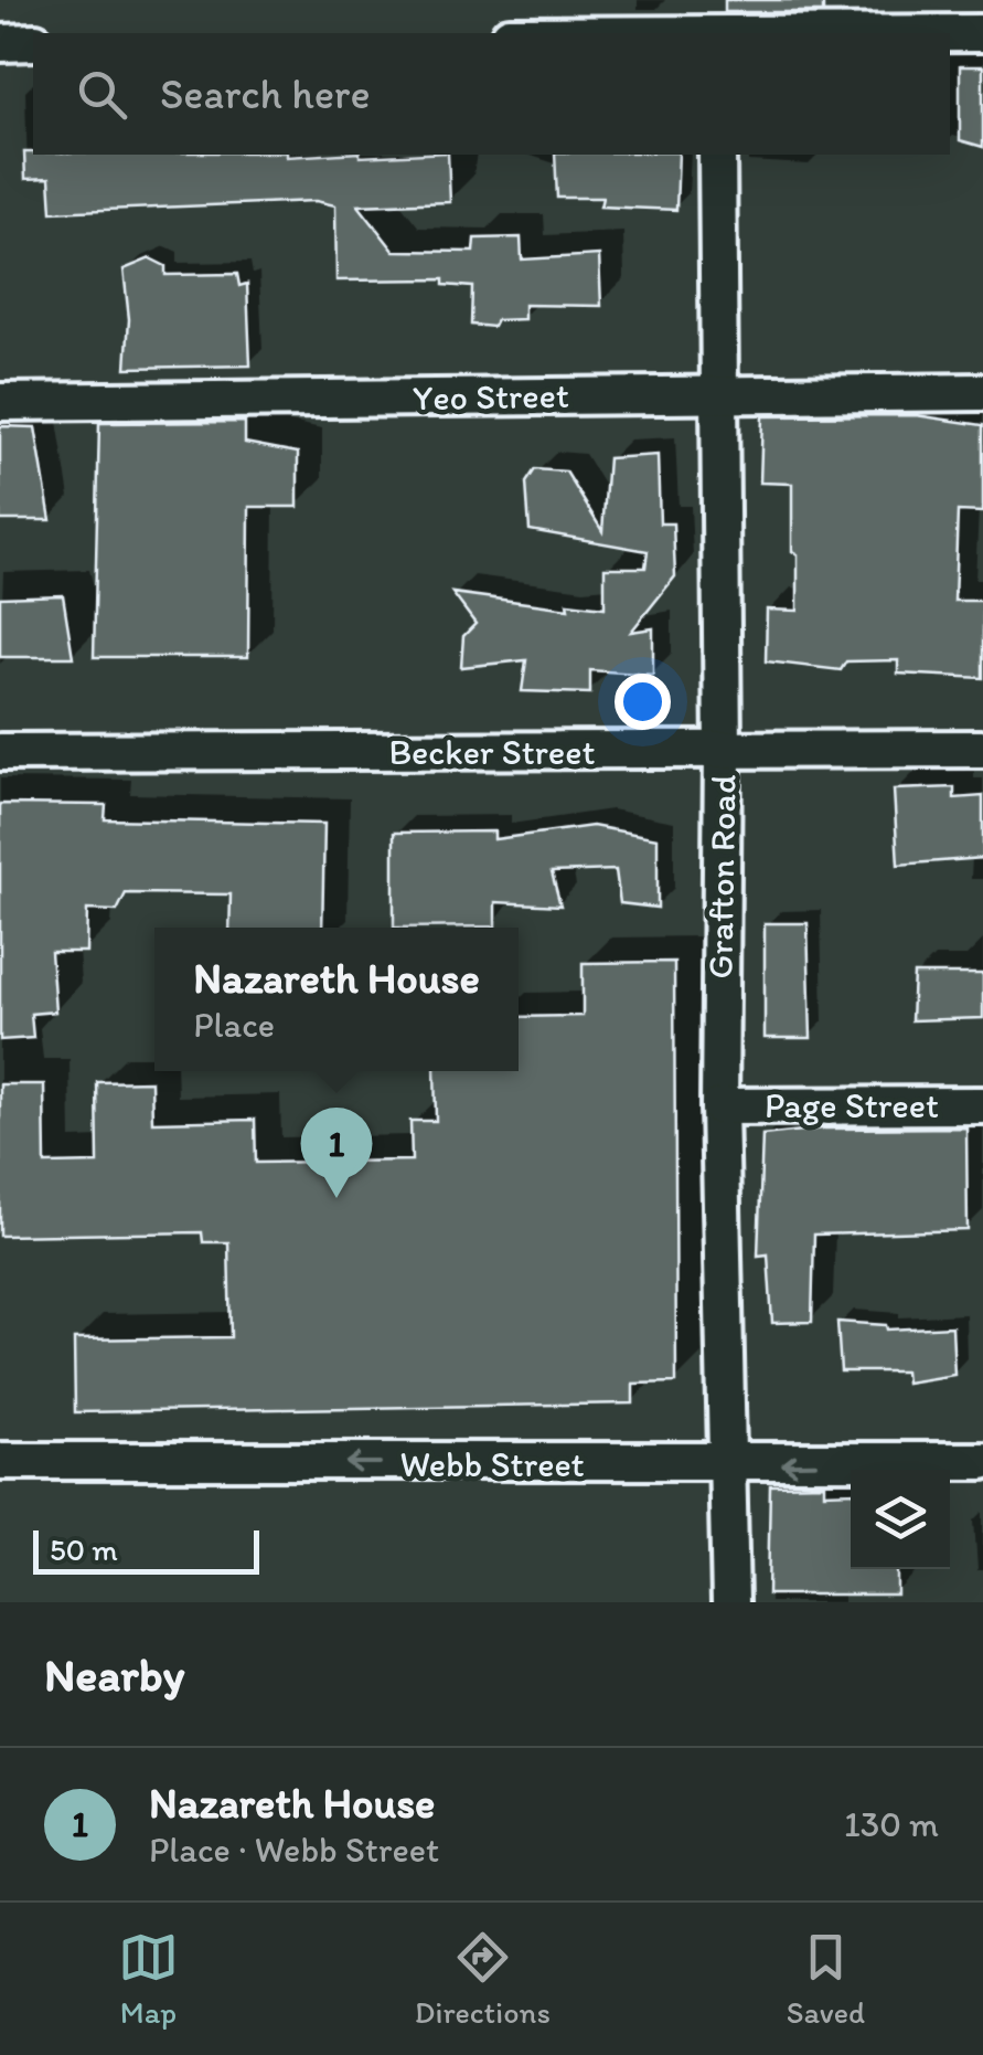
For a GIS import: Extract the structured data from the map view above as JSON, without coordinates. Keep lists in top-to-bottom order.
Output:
{
  "streets": {
    "street": [
      "Yeo Street",
      "Becker Street",
      "Grafton Road",
      "Page Street",
      "Webb Street"
    ]
  },
  "crossings": [
    ["Yeo Street", "Grafton Road"],
    ["Becker Street", "Grafton Road"],
    ["Grafton Road", "Page Street"],
    ["Grafton Road", "Webb Street"]
  ],
  "one_way": ["Webb Street"],
  "scale_bar": "50 m",
  "page": {
    "search": "Search here",
    "popup": ["Nazareth House", "Place"],
    "pins": "1",
    "scale": "50 m",
    "heading": "Nearby",
    "list": [
      {
        "mark": "1",
        "name": "Nazareth House",
        "note": "Place · Webb Street",
        "value": "130 m"
      }
    ],
    "nav": ["Map", "Directions", "Saved"]
  }
}
